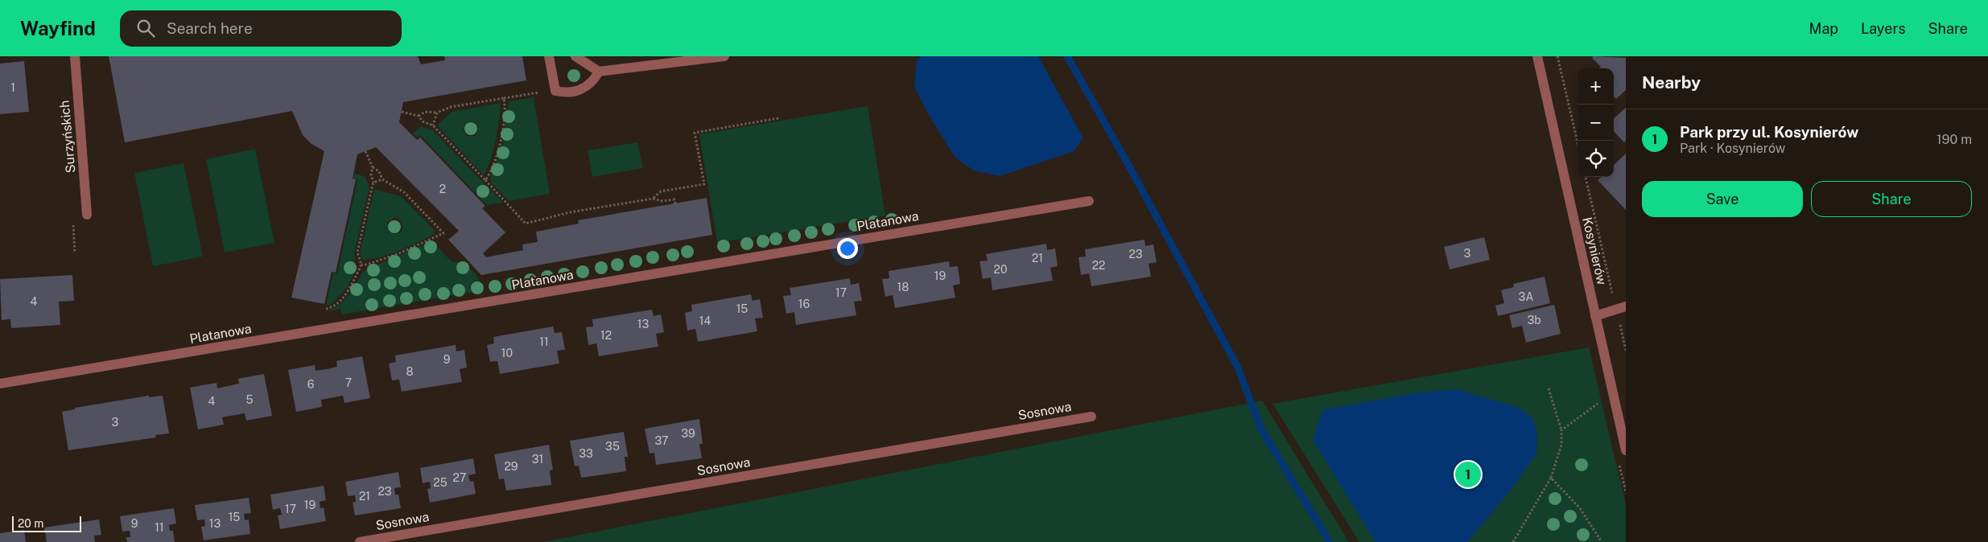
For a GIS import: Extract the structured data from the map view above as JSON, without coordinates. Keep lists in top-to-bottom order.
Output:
{
  "streets": {
    "street": [
      "Surzyńskich",
      "Platanowa",
      "Kosynierów",
      "Sosnowa"
    ]
  },
  "house_numbers": [
    "1",
    "2",
    "3",
    "23",
    "21",
    "22",
    "20",
    "19",
    "18",
    "17",
    "3A",
    "4",
    "16",
    "15",
    "3b",
    "14",
    "13",
    "12",
    "11",
    "10",
    "9",
    "8",
    "7",
    "6",
    "5",
    "4",
    "3",
    "39",
    "37",
    "35",
    "33",
    "31",
    "29",
    "27",
    "25",
    "23",
    "21",
    "19",
    "17",
    "15",
    "9",
    "13",
    "11"
  ],
  "scale_bar": "20 m",
  "page": {
    "header": "Wayfind",
    "search": "Search here",
    "nav": ["Map", "Layers", "Share"],
    "heading": "Nearby",
    "map_buttons": ["+", "−"],
    "list": [
      {
        "mark": "1",
        "name": "Park przy ul. Kosynierów",
        "note": "Park · Kosynierów",
        "value": "190 m"
      }
    ],
    "buttons": ["Save", "Share"],
    "pins": "1",
    "scale": "20 m"
  }
}
